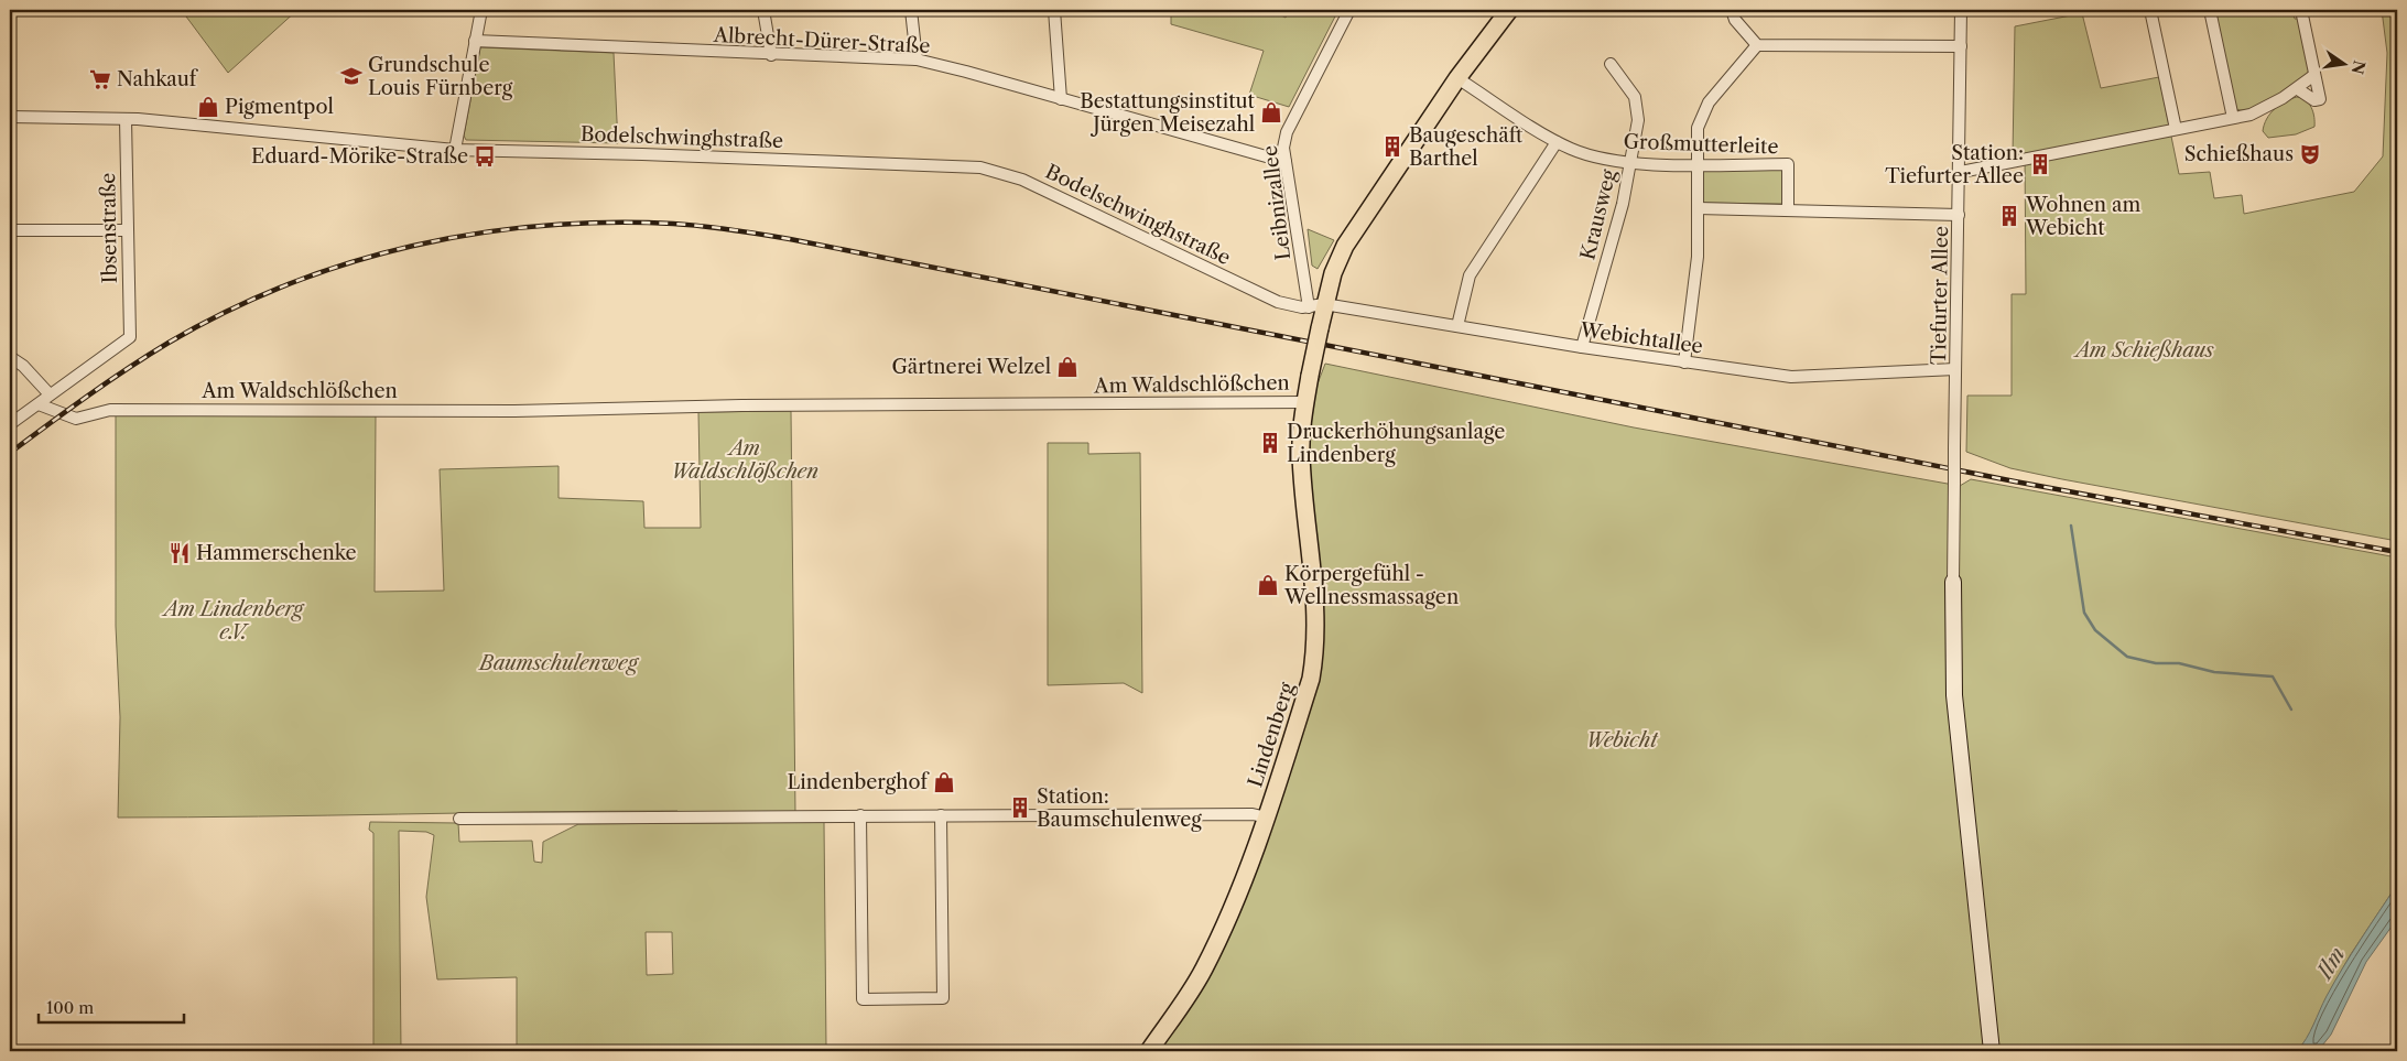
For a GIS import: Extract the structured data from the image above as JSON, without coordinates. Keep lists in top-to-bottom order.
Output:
{
  "streets": {
    "main road": ["Lindenberg"],
    "street": [
      "Albrecht-Dürer-Straße",
      "Bodelschwinghstraße",
      "Großmutterleite",
      "Leibnizallee",
      "Krausweg",
      "Ibsenstraße",
      "Tiefurter Allee",
      "Webichtallee",
      "Am Waldschlößchen"
    ]
  },
  "crossings": [
    ["Albrecht-Dürer-Straße", "Leibnizallee"],
    ["Bodelschwinghstraße", "Leibnizallee"],
    ["Bodelschwinghstraße", "Ibsenstraße"],
    ["Bodelschwinghstraße", "Webichtallee"],
    ["Bodelschwinghstraße", "Lindenberg"],
    ["Großmutterleite", "Krausweg"],
    ["Großmutterleite", "Lindenberg"],
    ["Leibnizallee", "Webichtallee"],
    ["Leibnizallee", "Lindenberg"],
    ["Krausweg", "Webichtallee"],
    ["Tiefurter Allee", "Webichtallee"],
    ["Webichtallee", "Lindenberg"],
    ["Am Waldschlößchen", "Lindenberg"]
  ],
  "water": ["Ilm"],
  "parks": [
    "Am Schießhaus",
    "Am Waldschlößchen",
    "Am Lindenberg e.V.",
    "Baumschulenweg",
    "Webicht"
  ],
  "places": {
    "school or university": ["Grundschule Louis Fürnberg"],
    "supermarket": ["Nahkauf"],
    "shop": [
      "Pigmentpol",
      "Bestattungsinstitut Jürgen Meisezahl",
      "Gärtnerei Welzel",
      "Körpergefühl - Wellnessmassagen",
      "Lindenberghof"
    ],
    "building": [
      "Baugeschäft Barthel",
      "Station: Tiefurter Allee",
      "Wohnen am Webicht",
      "Druckerhöhungsanlage Lindenberg",
      "Station: Baumschulenweg"
    ],
    "theatre": ["Schießhaus"],
    "bus stop": ["Eduard-Mörike-Straße"],
    "restaurant": ["Hammerschenke"]
  },
  "scale_bar": "100 m",
  "north": "right"
}
